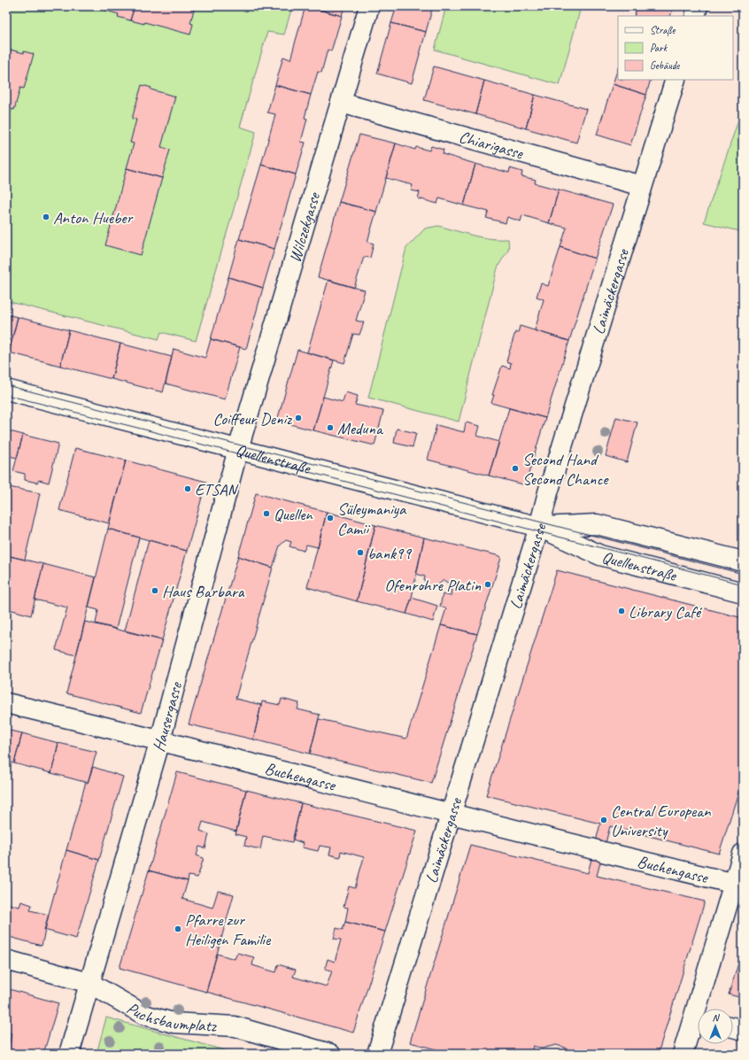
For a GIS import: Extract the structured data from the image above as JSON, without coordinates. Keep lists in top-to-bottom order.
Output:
{
  "streets": {
    "street": [
      "Chiarigasse",
      "Wilczekgasse",
      "Laimäckergasse",
      "Quellenstraße",
      "Hausergasse",
      "Buchengasse",
      "Puchsbaumplatz"
    ]
  },
  "crossings": [
    ["Chiarigasse", "Wilczekgasse"],
    ["Chiarigasse", "Laimäckergasse"],
    ["Wilczekgasse", "Quellenstraße"],
    ["Wilczekgasse", "Hausergasse"],
    ["Laimäckergasse", "Quellenstraße"],
    ["Laimäckergasse", "Buchengasse"],
    ["Quellenstraße", "Hausergasse"],
    ["Hausergasse", "Buchengasse"],
    ["Hausergasse", "Puchsbaumplatz"]
  ],
  "places": [
    "Anton Hueber",
    "Coiffeur Deniz",
    "Meduna",
    "Second Hand Second Chance",
    "ETSAN",
    "Quellen",
    "Süleymaniya Camii",
    "bank99",
    "Ofenrohre Platin",
    "Haus Barbara",
    "Library Café",
    "Central European University",
    "Pfarre zur Heiligen Familie"
  ],
  "legend": ["Straße", "Park", "Gebäude"],
  "north": "top"
}
